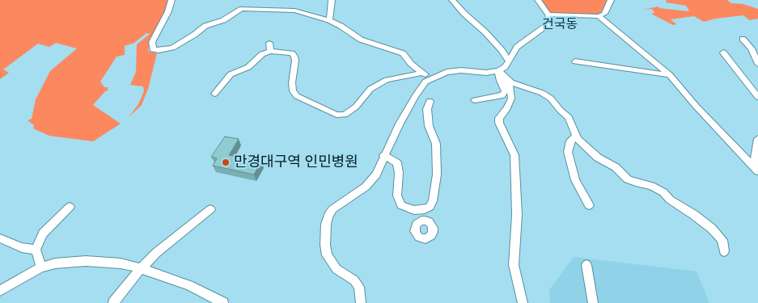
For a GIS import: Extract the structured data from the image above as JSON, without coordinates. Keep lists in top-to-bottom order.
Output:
{
  "districts": ["건국동"],
  "places": ["만경대구역 인민병원"]
}
